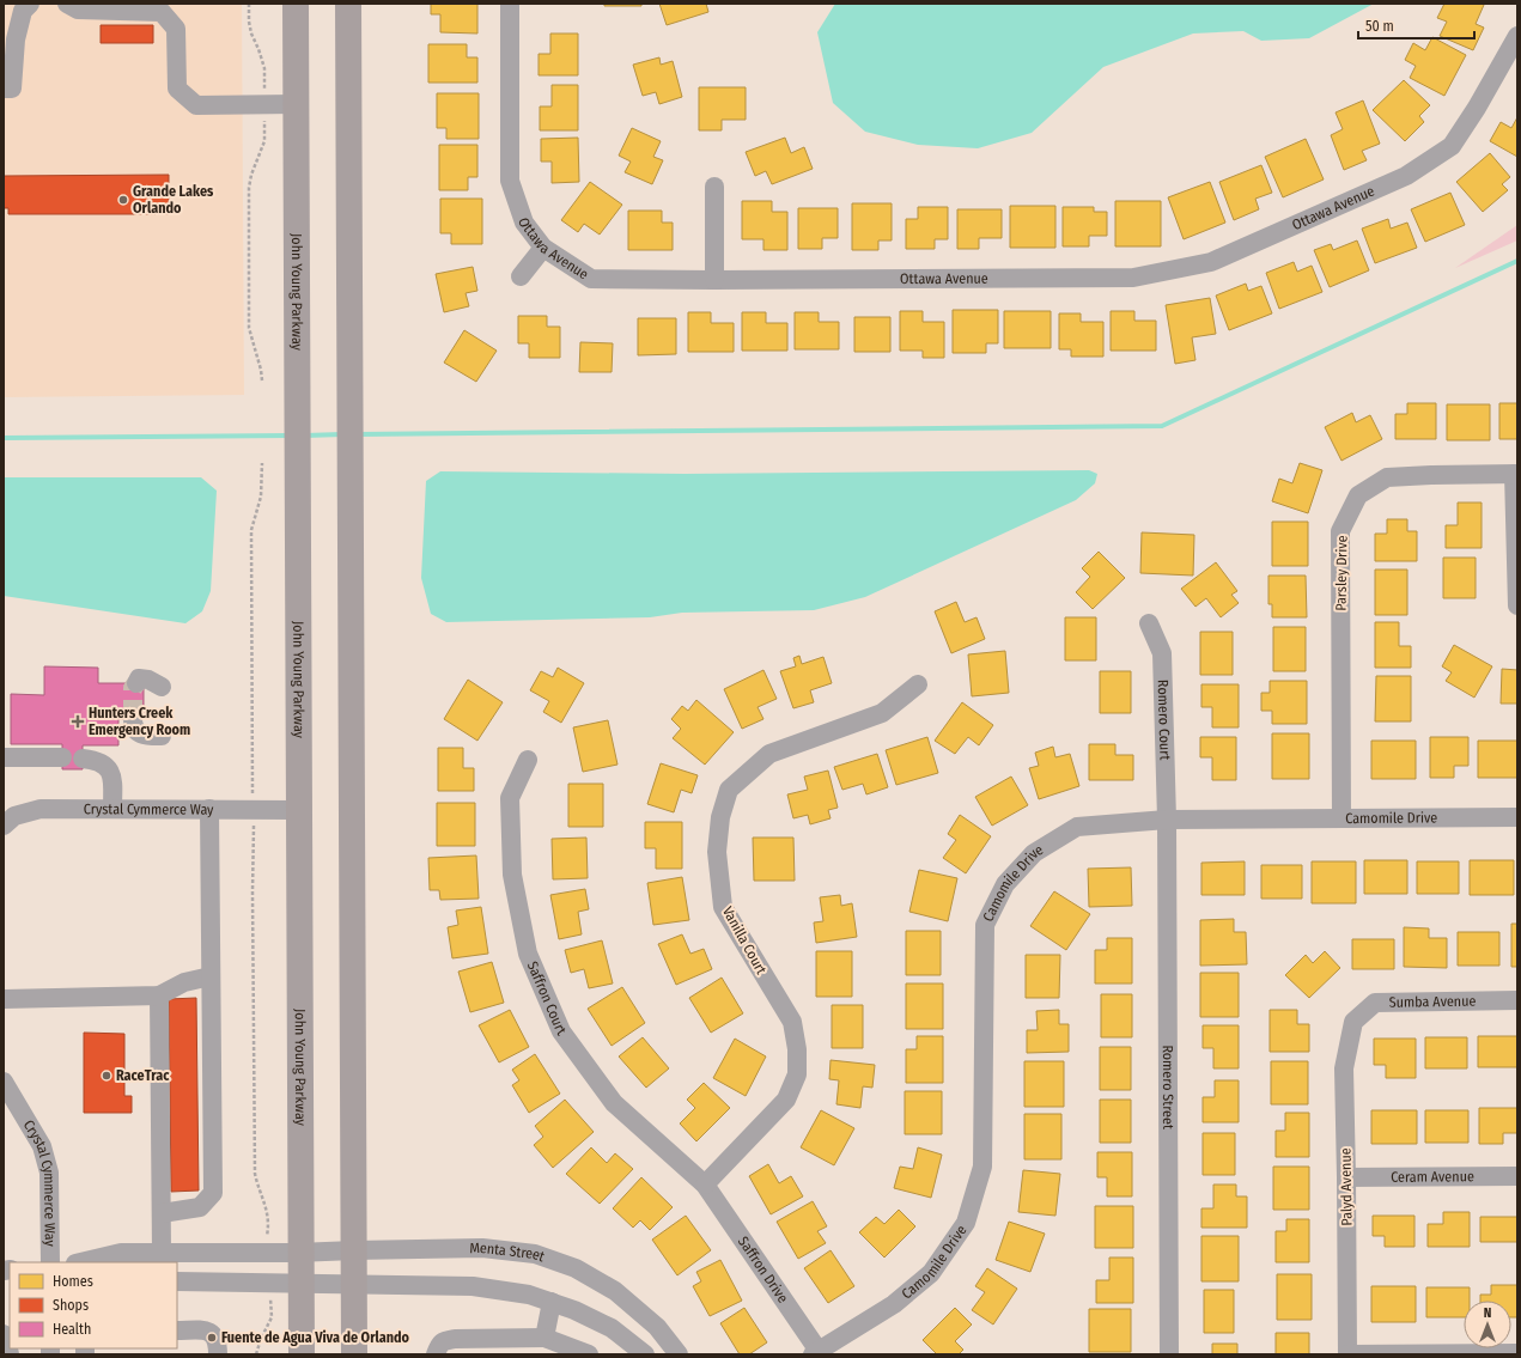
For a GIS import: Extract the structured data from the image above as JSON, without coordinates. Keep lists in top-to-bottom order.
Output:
{
  "streets": {
    "highway": ["John Young Parkway"],
    "street": [
      "Ottawa Avenue",
      "Parsley Drive",
      "Romero Court",
      "Crystal Cymmerce Way",
      "Camomile Drive",
      "Vanilla Court",
      "Saffron Court",
      "Sumba Avenue",
      "Romero Street",
      "Ceram Avenue",
      "Palyd Avenue",
      "Menta Street",
      "Saffron Drive"
    ]
  },
  "crossings": [
    ["John Young Parkway", "Crystal Cymmerce Way"],
    ["John Young Parkway", "Menta Street"],
    ["Parsley Drive", "Camomile Drive"],
    ["Romero Court", "Camomile Drive"],
    ["Romero Court", "Romero Street"],
    ["Camomile Drive", "Romero Street"],
    ["Camomile Drive", "Saffron Drive"],
    ["Vanilla Court", "Saffron Court"],
    ["Vanilla Court", "Saffron Drive"],
    ["Saffron Court", "Saffron Drive"],
    ["Sumba Avenue", "Palyd Avenue"],
    ["Ceram Avenue", "Palyd Avenue"]
  ],
  "places": {
    "other": ["Grande Lakes Orlando", "RaceTrac", "Fuente de Agua Viva de Orlando"],
    "health": ["Hunters Creek Emergency Room"]
  },
  "legend": ["Homes", "Shops", "Health"],
  "scale_bar": "50 m",
  "north": "top"
}
